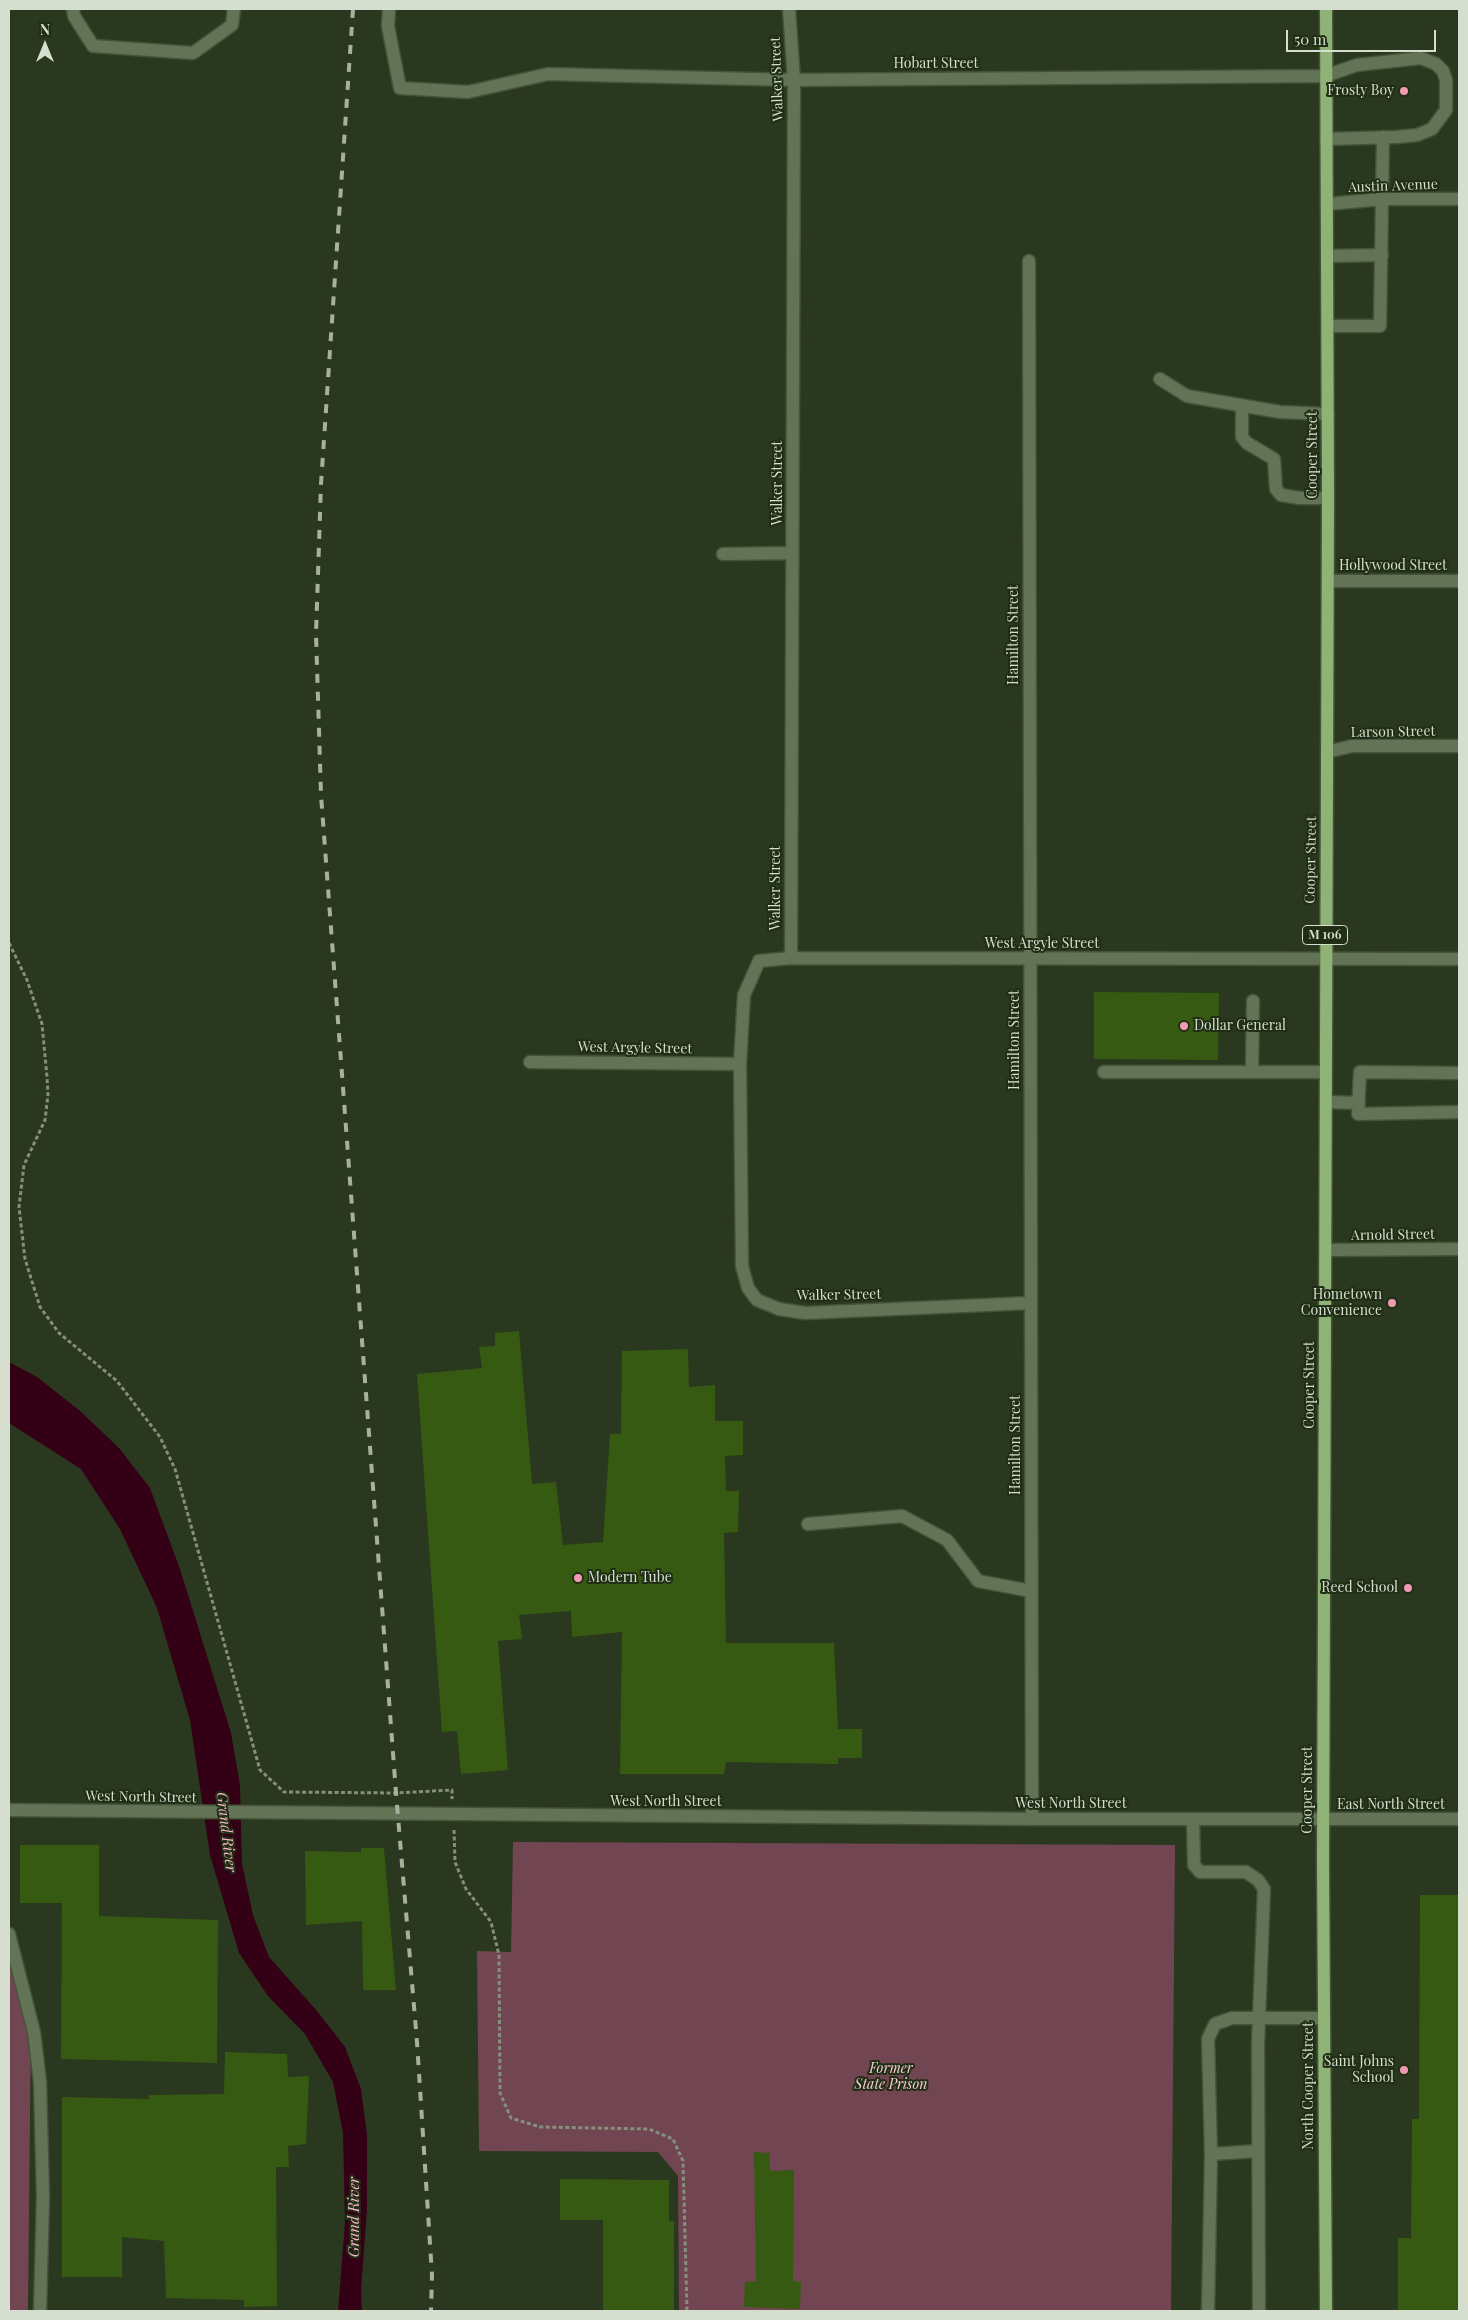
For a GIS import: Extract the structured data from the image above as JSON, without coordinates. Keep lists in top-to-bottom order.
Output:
{
  "streets": {
    "main road": ["Cooper Street", "M 106", "North Cooper Street"],
    "street": [
      "Hobart Street",
      "Walker Street",
      "Austin Avenue",
      "Hollywood Street",
      "Hamilton Street",
      "Larson Street",
      "West Argyle Street",
      "Arnold Street",
      "West North Street",
      "East North Street"
    ]
  },
  "crossings": [
    ["Hobart Street", "Walker Street"],
    ["Hobart Street", "Cooper Street"],
    ["Walker Street", "Hamilton Street"],
    ["Walker Street", "West Argyle Street"],
    ["Austin Avenue", "Cooper Street"],
    ["Cooper Street", "Hollywood Street"],
    ["Cooper Street", "Larson Street"],
    ["Cooper Street", "West Argyle Street"],
    ["Cooper Street", "Arnold Street"],
    ["Cooper Street", "West North Street"],
    ["Cooper Street", "East North Street"],
    ["Cooper Street", "North Cooper Street"],
    ["Hamilton Street", "West Argyle Street"],
    ["Hamilton Street", "West North Street"],
    ["West North Street", "East North Street"]
  ],
  "water": ["Grand River"],
  "parks": ["Former State Prison"],
  "places": [
    "Frosty Boy",
    "Dollar General",
    "Hometown Convenience",
    "Modern Tube",
    "Reed School",
    "Saint Johns School"
  ],
  "scale_bar": "50 m",
  "north": "top"
}
